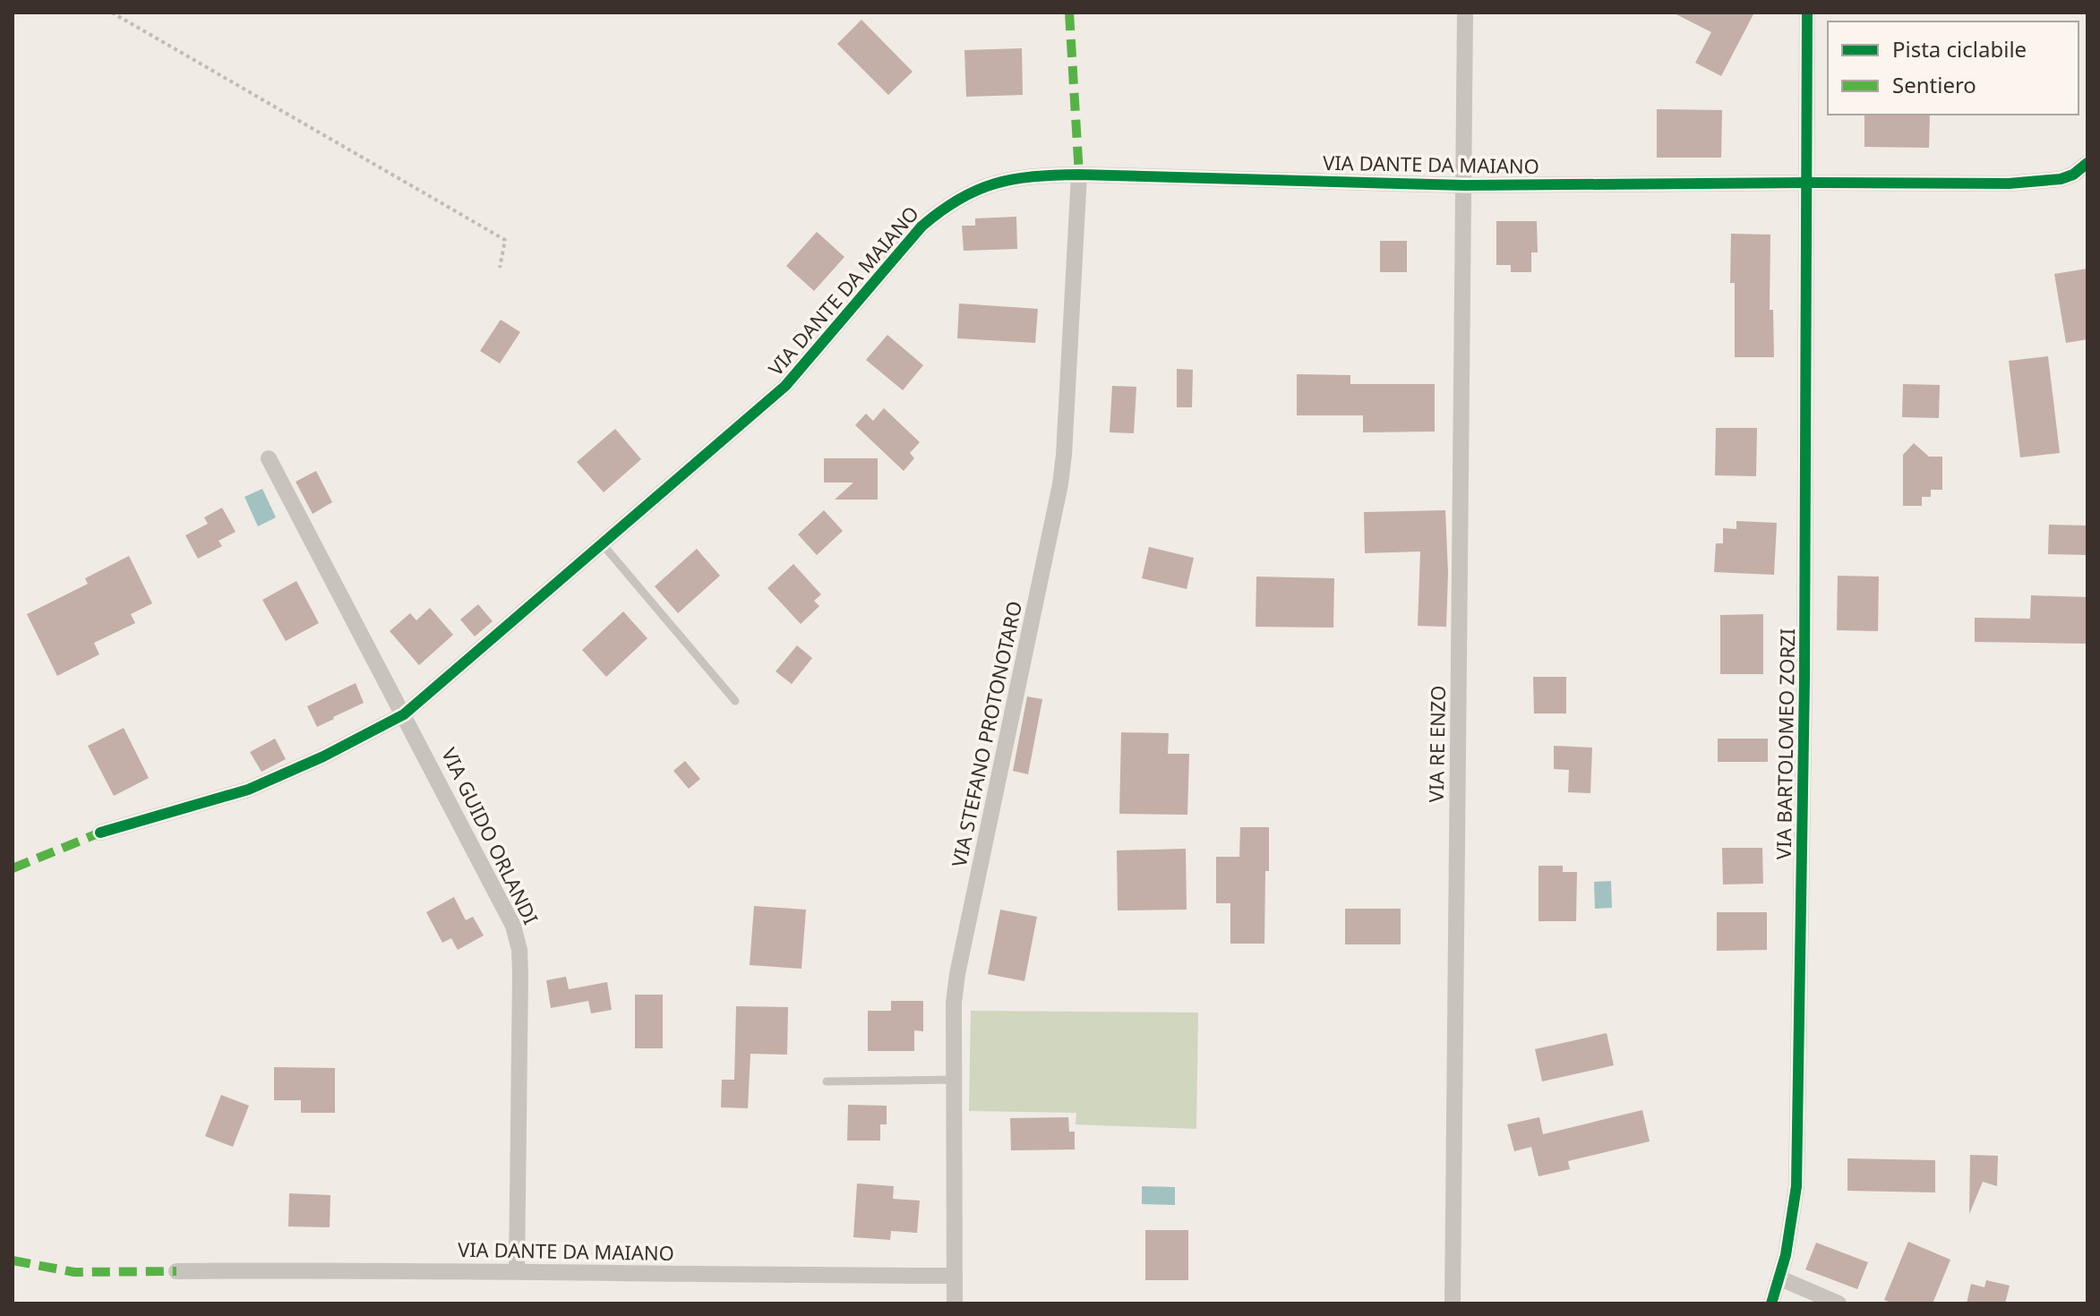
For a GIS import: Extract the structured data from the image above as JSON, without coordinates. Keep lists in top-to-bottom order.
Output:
{
  "streets": {
    "street": [
      "VIA DANTE DA MAIANO",
      "VIA STEFANO PROTONOTARO",
      "VIA RE ENZO",
      "VIA BARTOLOMEO ZORZI",
      "VIA GUIDO ORLANDI"
    ]
  },
  "crossings": [
    ["VIA DANTE DA MAIANO", "VIA STEFANO PROTONOTARO"],
    ["VIA DANTE DA MAIANO", "VIA RE ENZO"],
    ["VIA DANTE DA MAIANO", "VIA BARTOLOMEO ZORZI"],
    ["VIA DANTE DA MAIANO", "VIA GUIDO ORLANDI"]
  ],
  "legend": ["Pista ciclabile", "Sentiero"]
}
